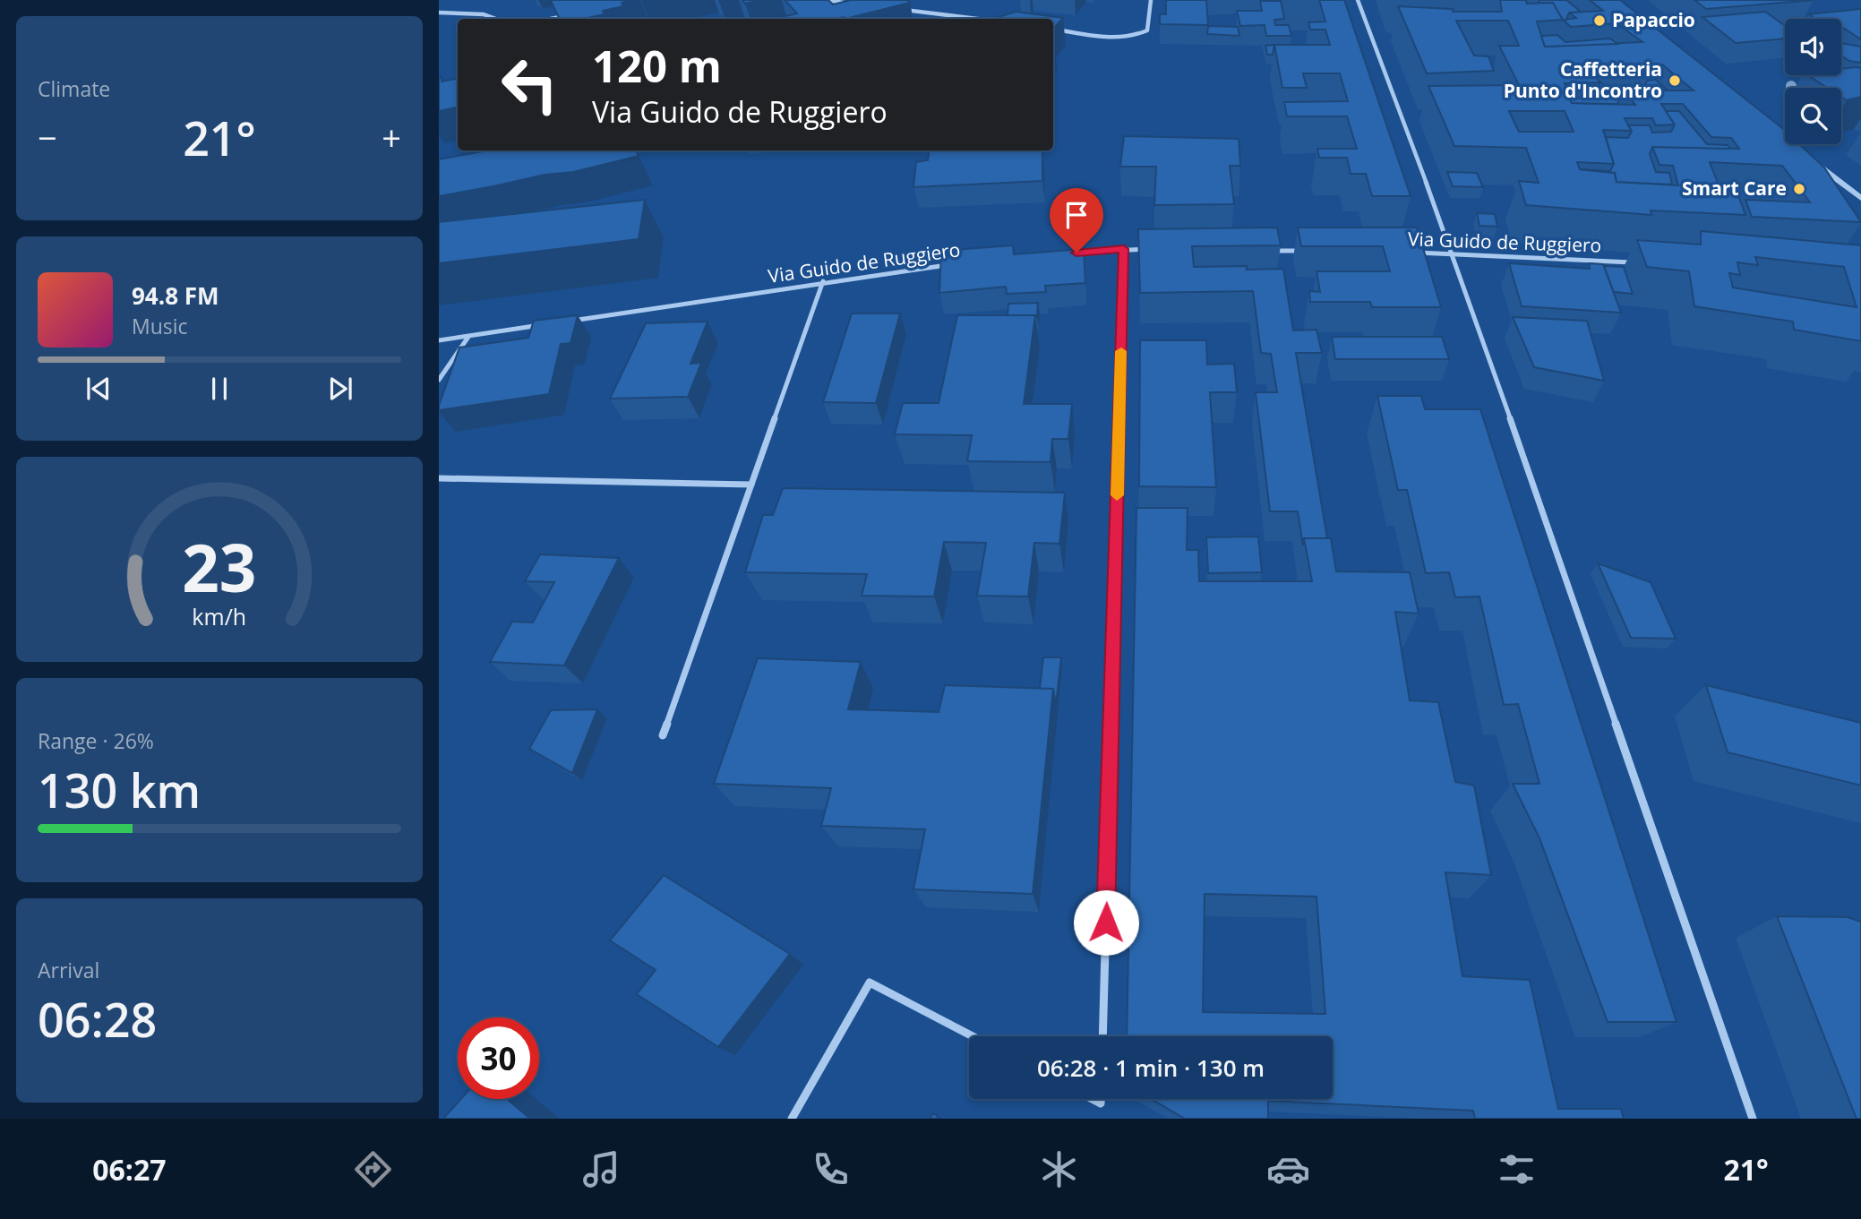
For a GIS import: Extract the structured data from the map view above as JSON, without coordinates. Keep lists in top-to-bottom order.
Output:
{
  "streets": {
    "street": ["Via Guido de Ruggiero"]
  },
  "places": ["Papaccio", "Caffetteria Punto d'Incontro", "Smart Care"],
  "page": {
    "tile": [
      "Climate",
      ["Range · 26%", "130 km"],
      ["Arrival", "06:28"]
    ],
    "turn": ["120 m", "Via Guido de Ruggiero"],
    "heat": ["−", "21°", "+"],
    "song": ["94.8 FM", "Music"],
    "limit": "30",
    "trip": "06:28 · 1 min · 130 m",
    "tabs": ["06:27", "21°"],
    "gauge": ["23", "km/h"]
  }
}
